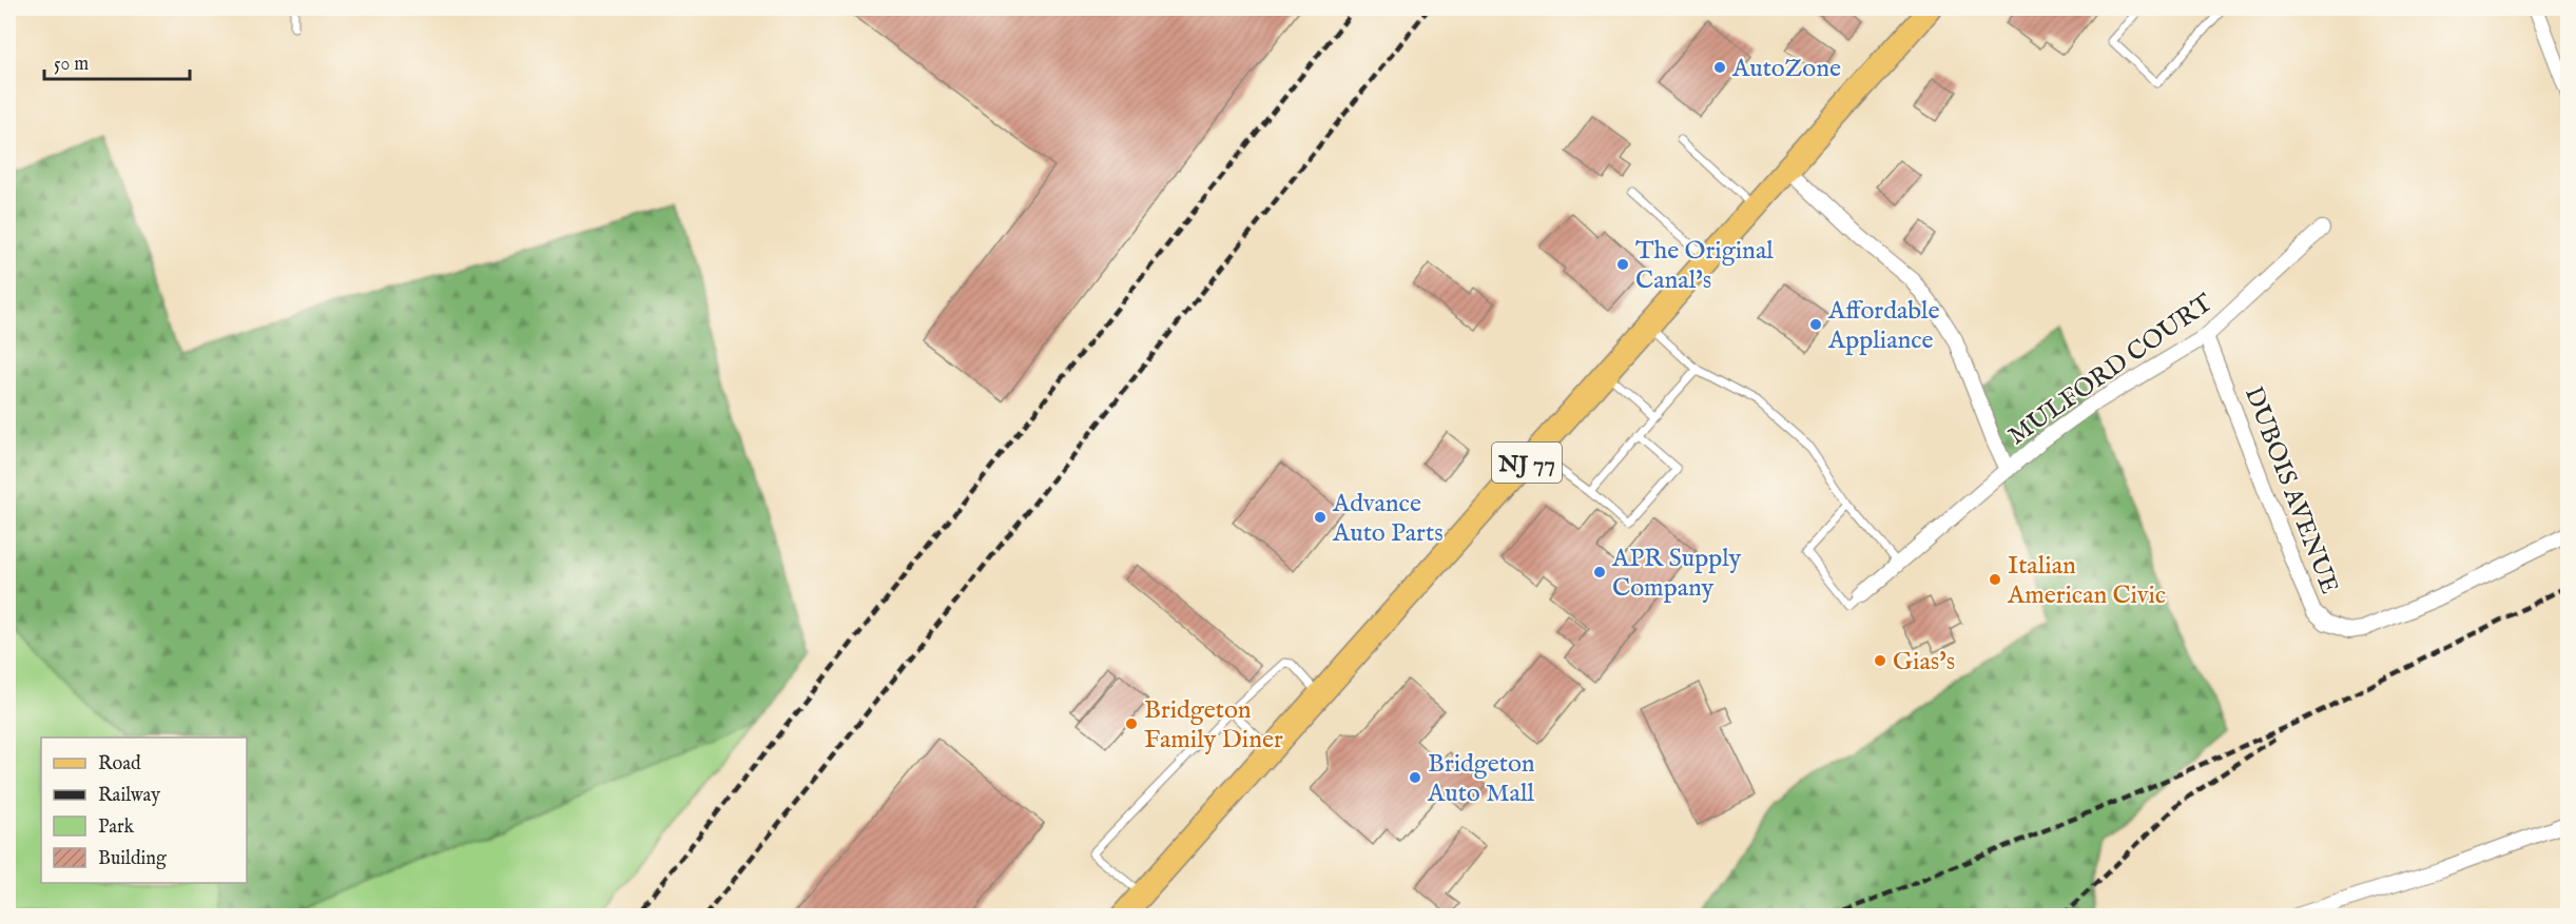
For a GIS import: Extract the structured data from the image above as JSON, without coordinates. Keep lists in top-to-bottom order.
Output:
{
  "streets": {
    "main road": ["NJ 77"],
    "street": ["MULFORD COURT", "DUBOIS AVENUE"]
  },
  "crossings": [
    ["MULFORD COURT", "DUBOIS AVENUE"]
  ],
  "places": [
    "AutoZone",
    "The Original Canal's",
    "Affordable Appliance",
    "Advance Auto Parts",
    "APR Supply Company",
    "Italian American Civic",
    "Gias's",
    "Bridgeton Family Diner",
    "Bridgeton Auto Mall"
  ],
  "legend": [
    "Road",
    "Railway",
    "Park",
    "Building"
  ],
  "scale_bar": "50 m"
}
